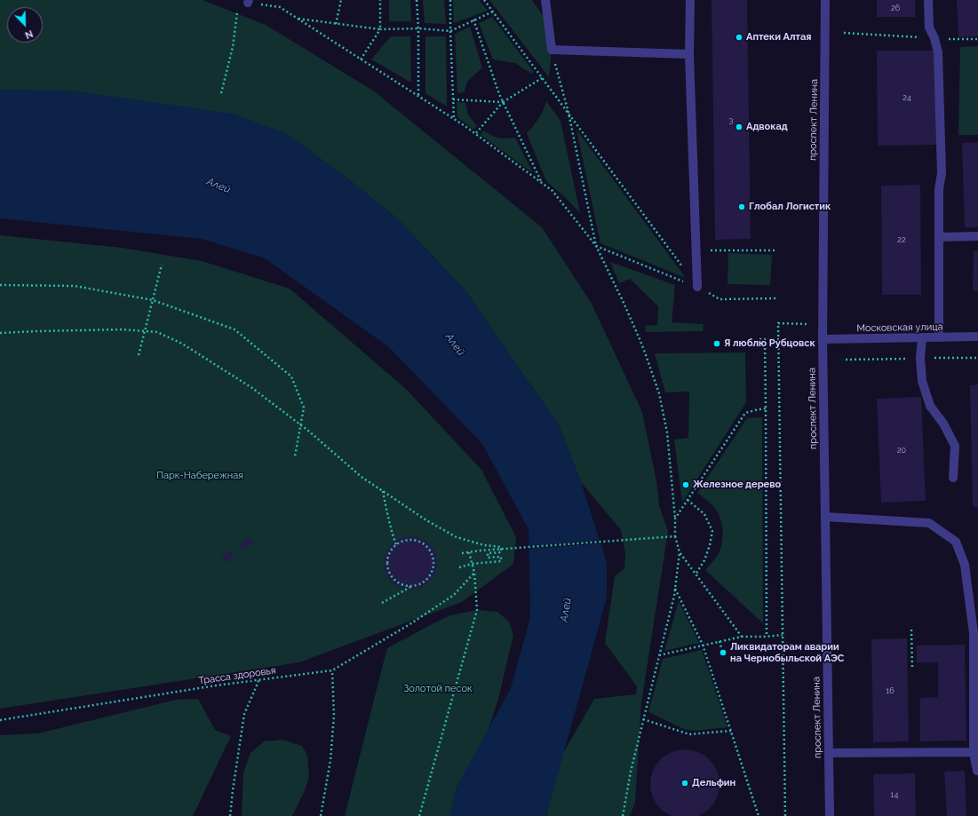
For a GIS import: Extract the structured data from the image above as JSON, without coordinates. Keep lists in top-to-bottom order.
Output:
{
  "streets": {
    "street": ["проспект Ленина", "Московская улица"],
    "path": ["Трасса здоровья"]
  },
  "crossings": [
    ["проспект Ленина", "Московская улица"]
  ],
  "water": ["Алей"],
  "parks": ["Парк-Набережная", "Золотой песок"],
  "places": [
    "Аптеки Алтая",
    "Адвокад",
    "Глобал Логистик",
    "Я люблю Рубцовск",
    "Железное дерево",
    "Ликвидаторам аварии на Чернобыльской АЭС",
    "Дельфин"
  ],
  "house_numbers": [
    "26",
    "24",
    "3",
    "22",
    "20",
    "16",
    "14"
  ],
  "north": "bottom right"
}
